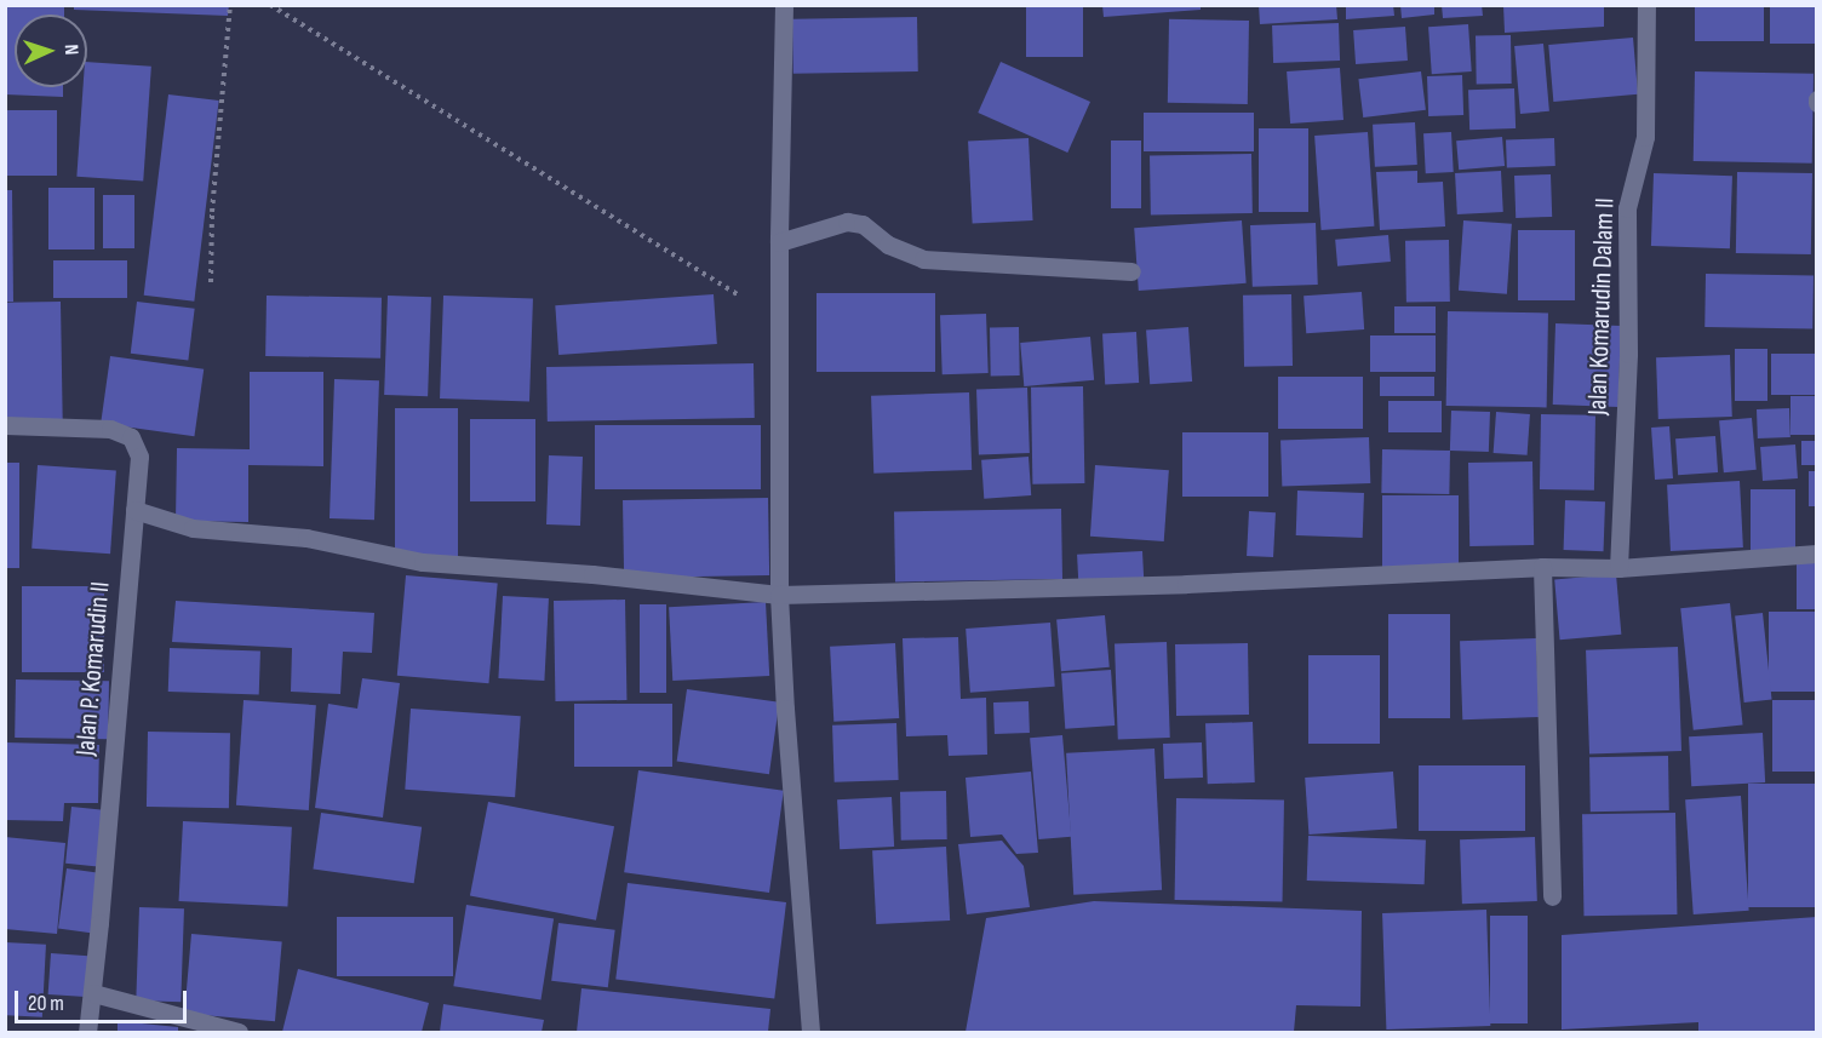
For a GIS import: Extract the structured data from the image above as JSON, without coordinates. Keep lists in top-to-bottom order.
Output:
{
  "streets": {
    "street": ["Jalan Komarudin Dalam II", "Jalan P. Komarudin II"]
  },
  "scale_bar": "20 m",
  "north": "right"
}
